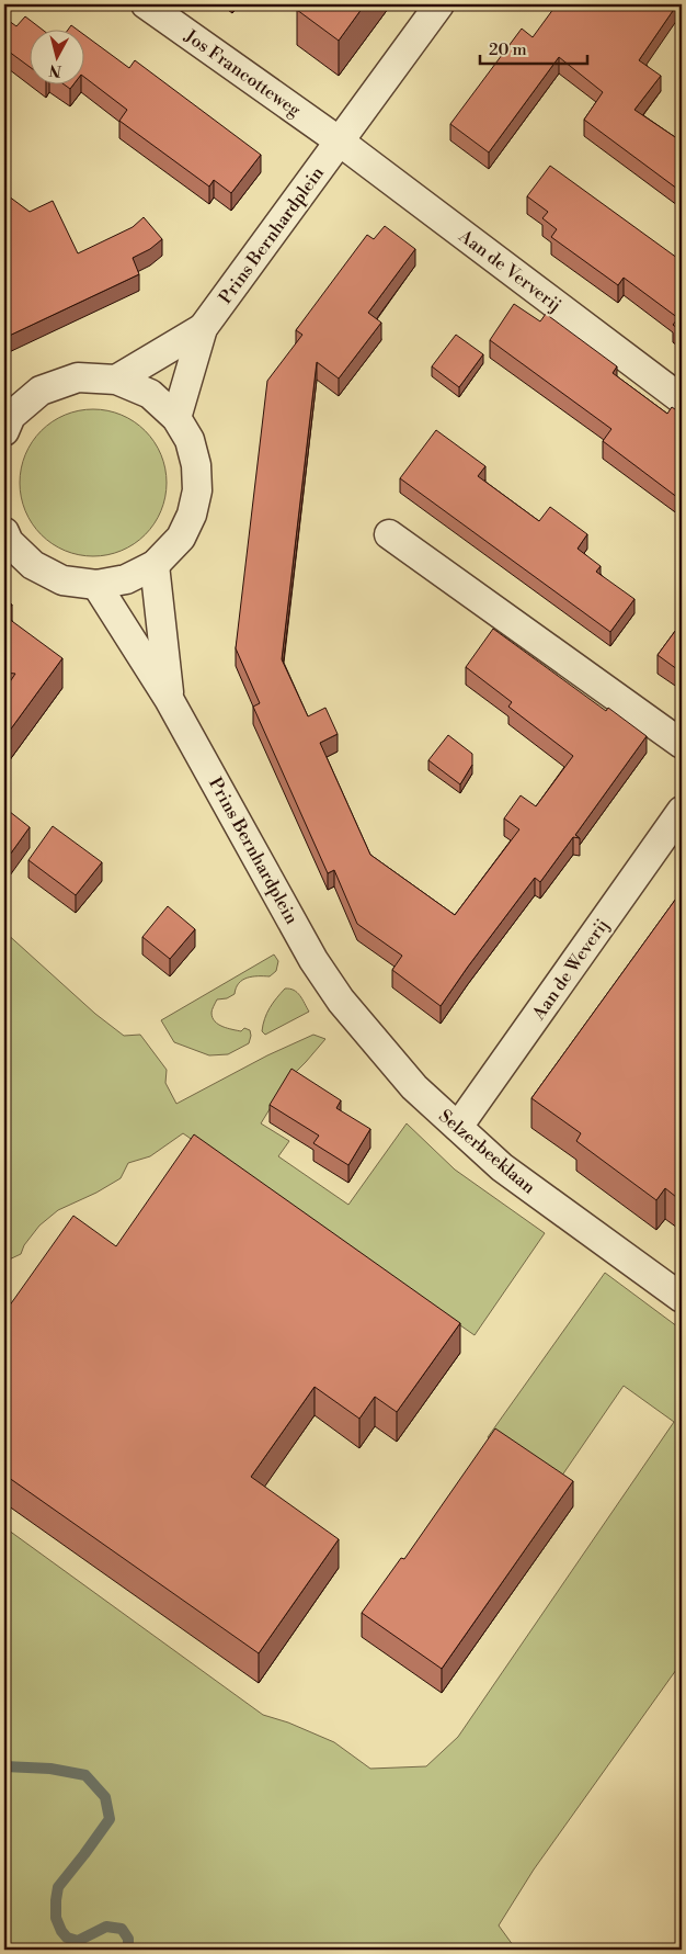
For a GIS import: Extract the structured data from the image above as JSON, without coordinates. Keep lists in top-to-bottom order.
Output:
{
  "streets": {
    "street": [
      "Jos Francotteweg",
      "Prins Bernhardplein",
      "Aan de Ververij",
      "Aan de Weverij",
      "Selzerbeeklaan"
    ]
  },
  "crossings": [
    ["Jos Francotteweg", "Prins Bernhardplein"],
    ["Jos Francotteweg", "Aan de Ververij"],
    ["Prins Bernhardplein", "Aan de Ververij"],
    ["Prins Bernhardplein", "Selzerbeeklaan"],
    ["Aan de Weverij", "Selzerbeeklaan"]
  ],
  "scale_bar": "20 m",
  "north": "bottom"
}
